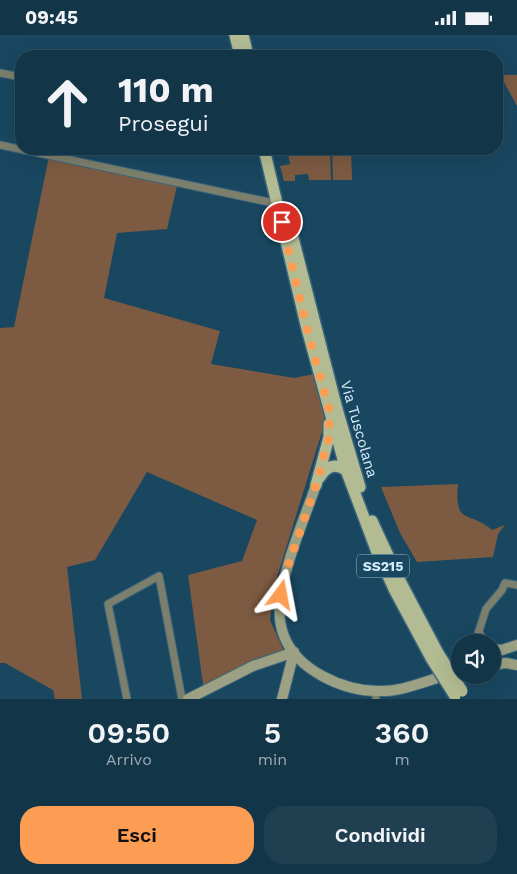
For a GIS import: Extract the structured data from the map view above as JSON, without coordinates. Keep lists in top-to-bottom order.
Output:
{
  "streets": {
    "main road": ["Via Tuscolana", "SS215"]
  },
  "page": {
    "status": "09:45",
    "turn": ["110 m", "Prosegui"],
    "eta": [
      "09:50",
      "Arrivo",
      "5",
      "min",
      "360",
      "m"
    ],
    "buttons": ["Esci", "Condividi"]
  }
}
